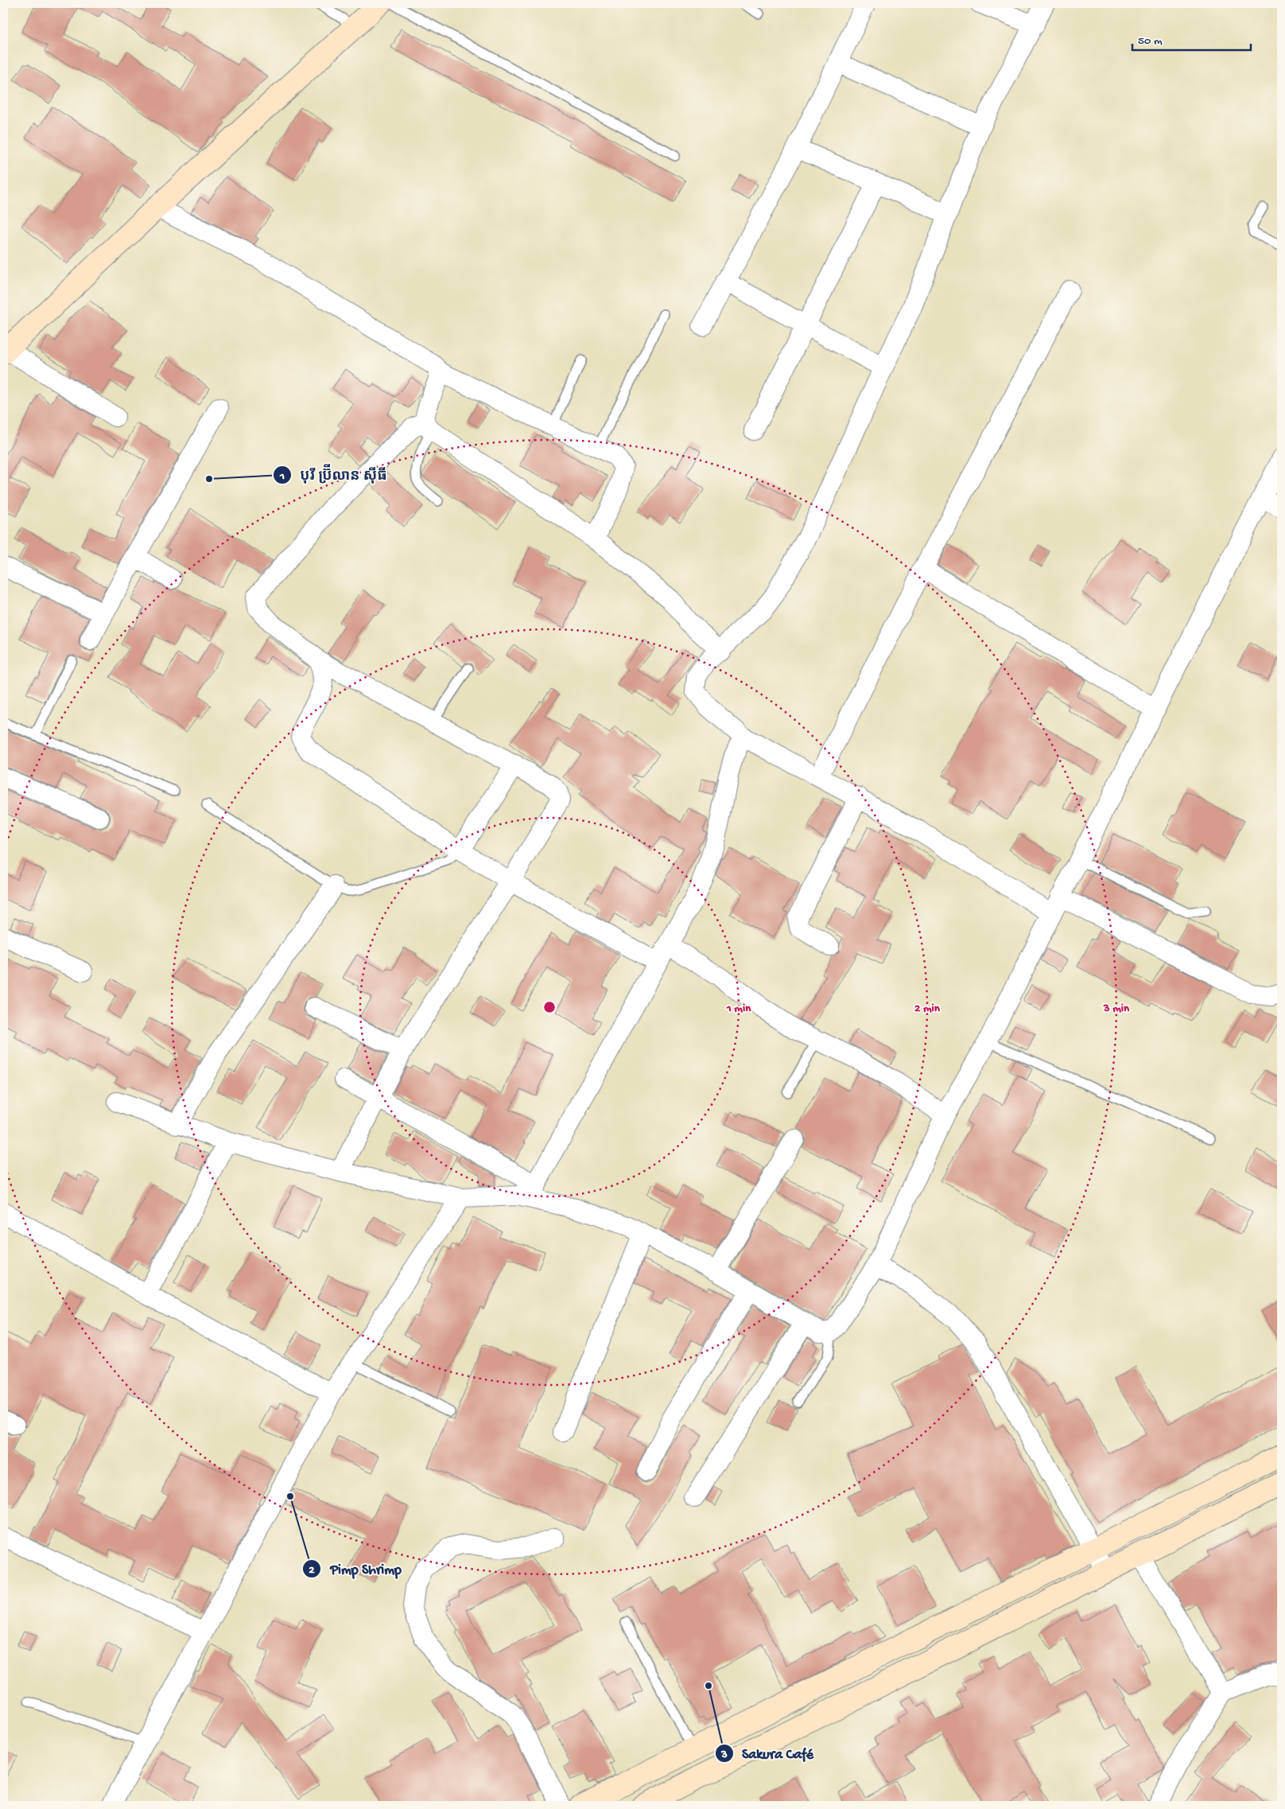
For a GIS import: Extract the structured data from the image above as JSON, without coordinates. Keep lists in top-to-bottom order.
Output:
{
  "places": ["បុរី ប្រ៊ីលាន សុីធី", "Pimp Shrimp", "Sakura Café"],
  "scale_bar": "50 m",
  "rings": ["1 min", "2 min", "3 min"]
}
